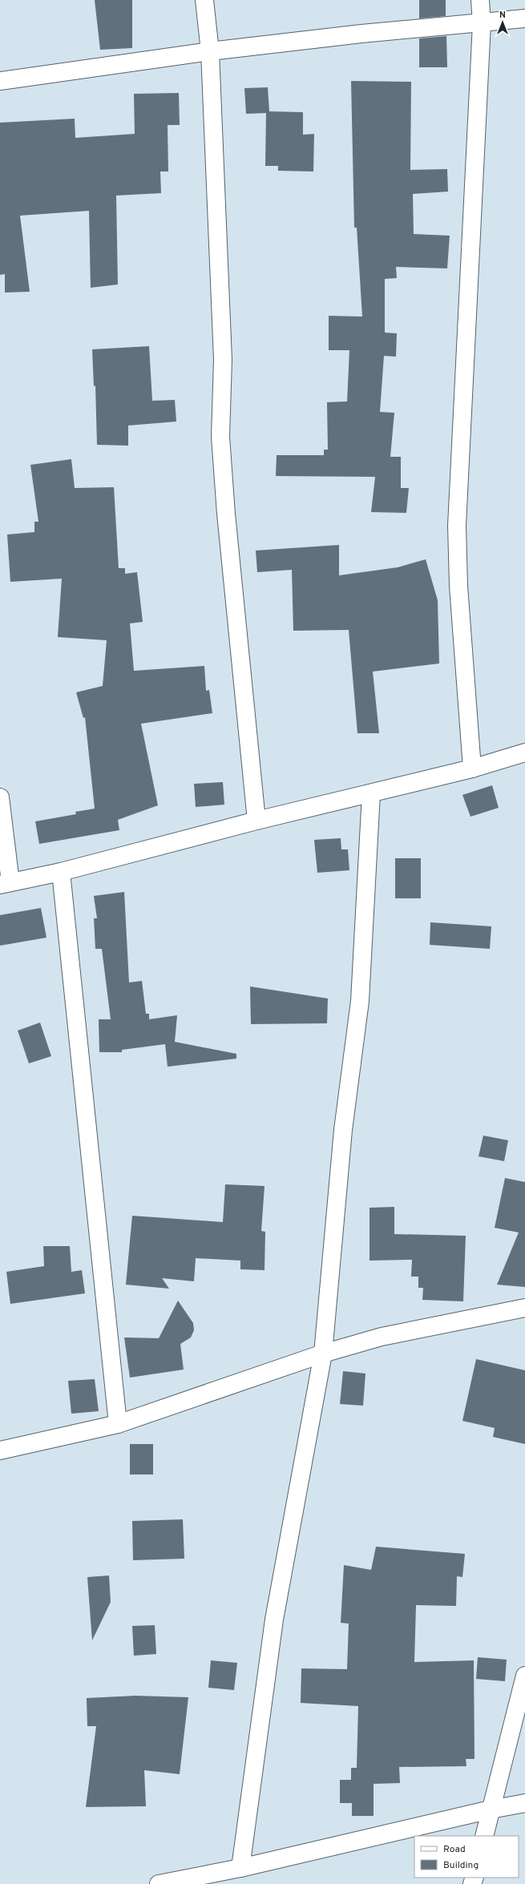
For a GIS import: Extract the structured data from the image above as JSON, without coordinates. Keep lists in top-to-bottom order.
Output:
{
  "legend": ["Road", "Building"],
  "north": "top"
}
